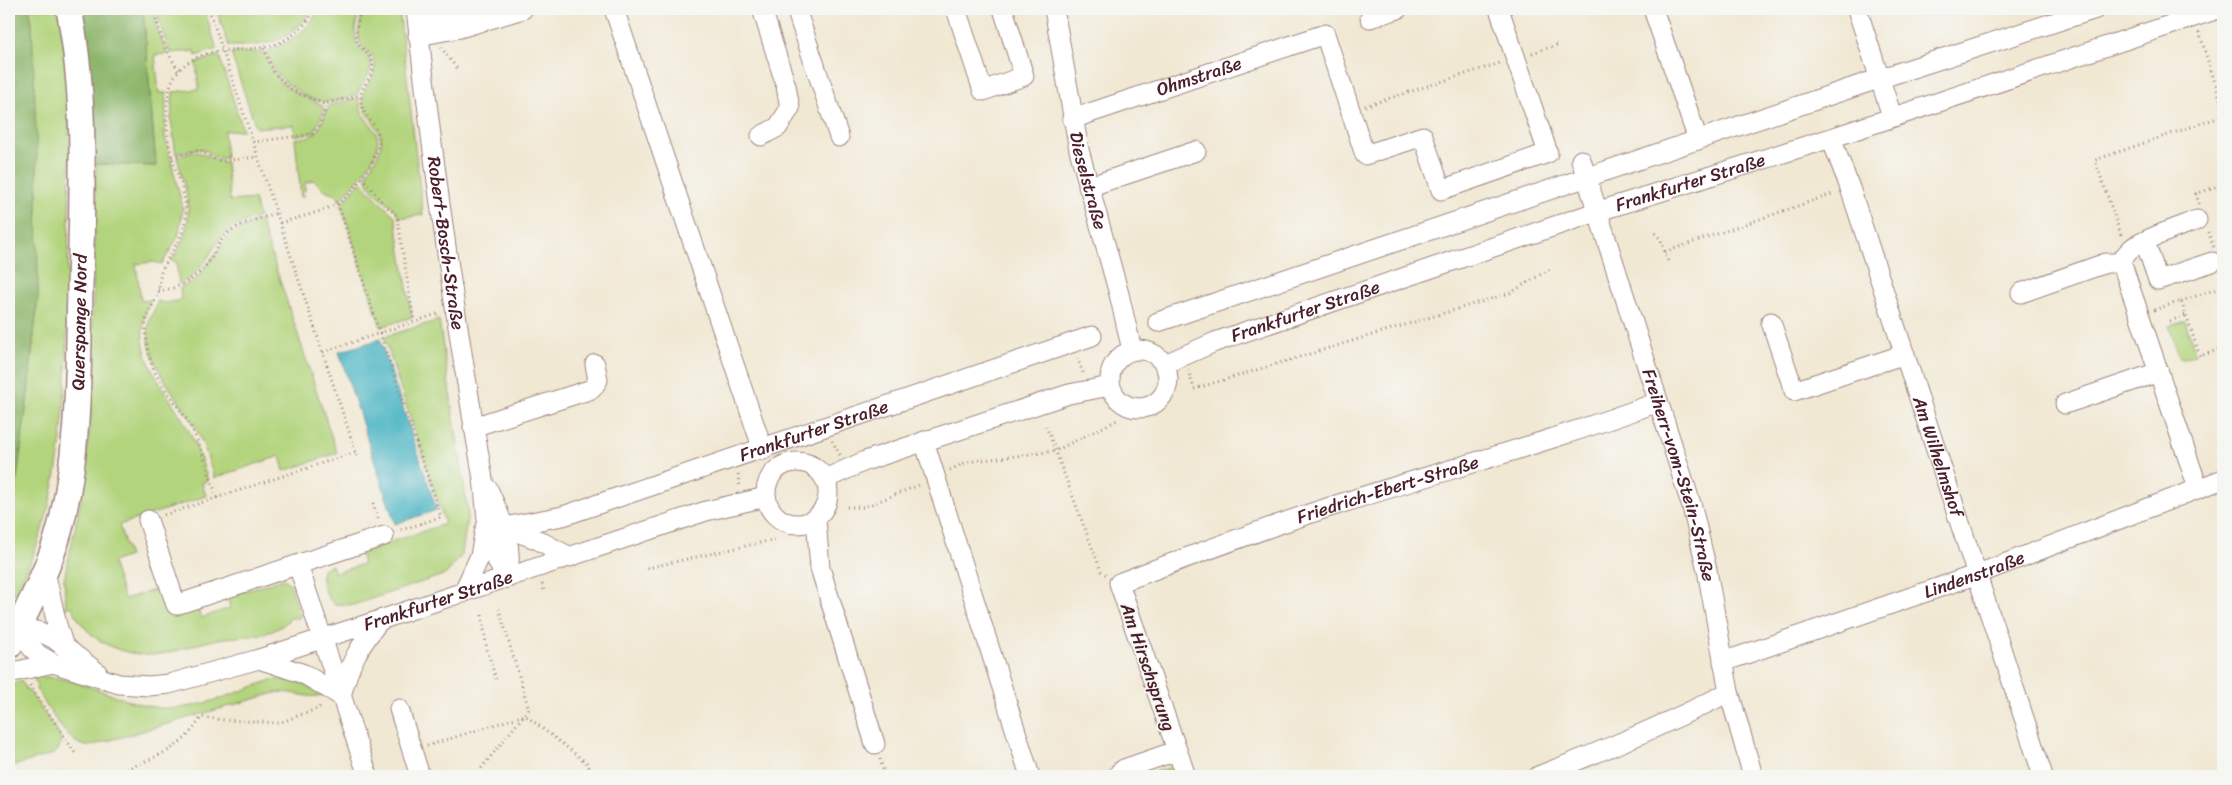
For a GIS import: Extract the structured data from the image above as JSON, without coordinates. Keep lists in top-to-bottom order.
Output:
{
  "streets": {
    "main road": ["Querspange Nord"],
    "street": [
      "Ohmstraße",
      "Dieselstraße",
      "Frankfurter Straße",
      "Robert-Bosch-Straße",
      "Am Wilhelmshof",
      "Freiherr-vom-Stein-Straße",
      "Friedrich-Ebert-Straße",
      "Lindenstraße",
      "Am Hirschsprung"
    ]
  },
  "crossings": [
    ["Ohmstraße", "Dieselstraße"],
    ["Dieselstraße", "Frankfurter Straße"],
    ["Frankfurter Straße", "Robert-Bosch-Straße"],
    ["Frankfurter Straße", "Querspange Nord"],
    ["Frankfurter Straße", "Am Wilhelmshof"],
    ["Frankfurter Straße", "Freiherr-vom-Stein-Straße"],
    ["Am Wilhelmshof", "Lindenstraße"],
    ["Freiherr-vom-Stein-Straße", "Friedrich-Ebert-Straße"],
    ["Freiherr-vom-Stein-Straße", "Lindenstraße"],
    ["Friedrich-Ebert-Straße", "Am Hirschsprung"]
  ]
}
